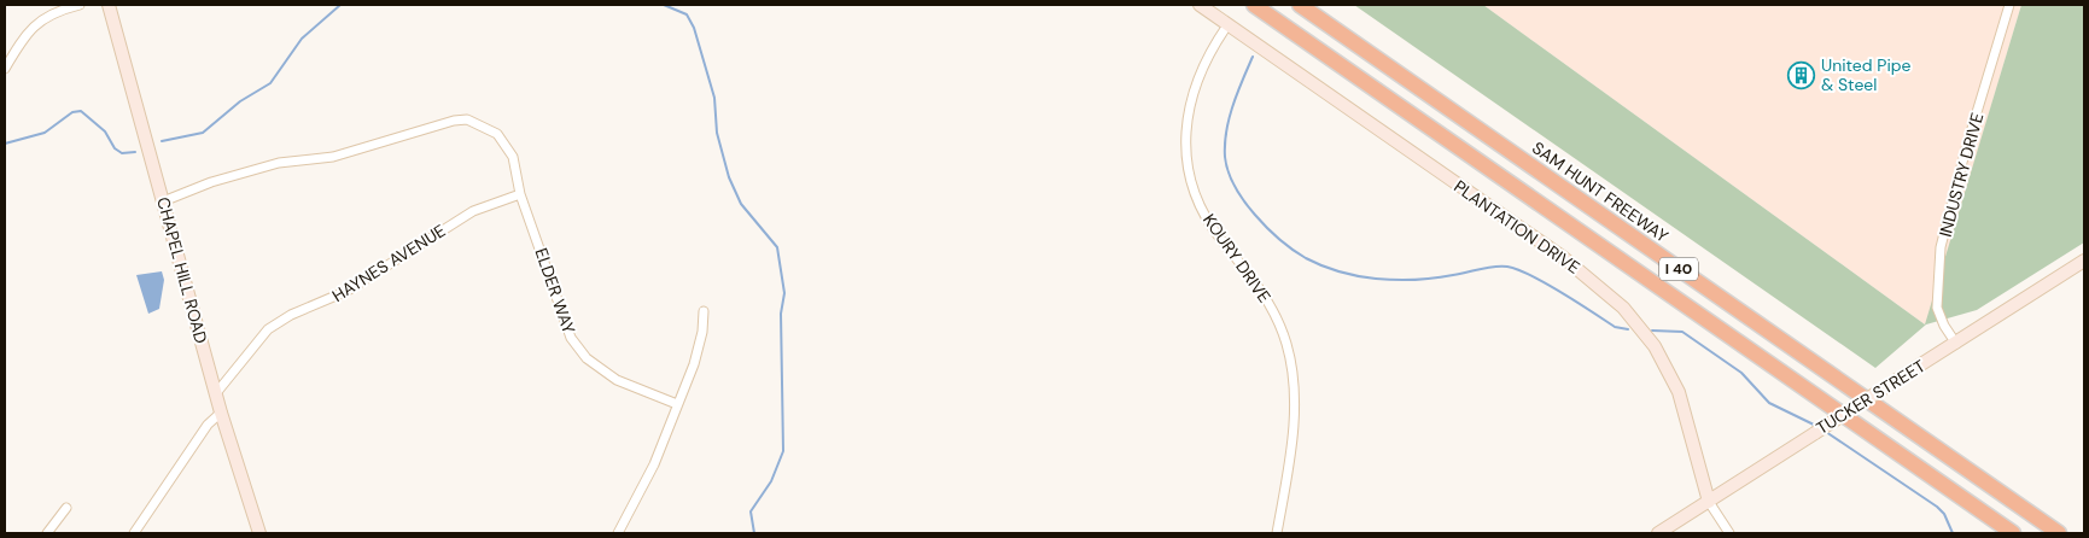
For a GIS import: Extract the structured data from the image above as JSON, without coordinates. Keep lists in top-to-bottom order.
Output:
{
  "streets": {
    "highway": ["SAM HUNT FREEWAY", "I 40"],
    "street": [
      "INDUSTRY DRIVE",
      "PLANTATION DRIVE",
      "KOURY DRIVE",
      "HAYNES AVENUE",
      "CHAPEL HILL ROAD",
      "ELDER WAY",
      "TUCKER STREET"
    ]
  },
  "crossings": [
    ["INDUSTRY DRIVE", "TUCKER STREET"],
    ["PLANTATION DRIVE", "KOURY DRIVE"],
    ["PLANTATION DRIVE", "TUCKER STREET"],
    ["HAYNES AVENUE", "CHAPEL HILL ROAD"],
    ["HAYNES AVENUE", "ELDER WAY"],
    ["CHAPEL HILL ROAD", "ELDER WAY"]
  ],
  "places": {
    "building": ["United Pipe & Steel"]
  }
}
